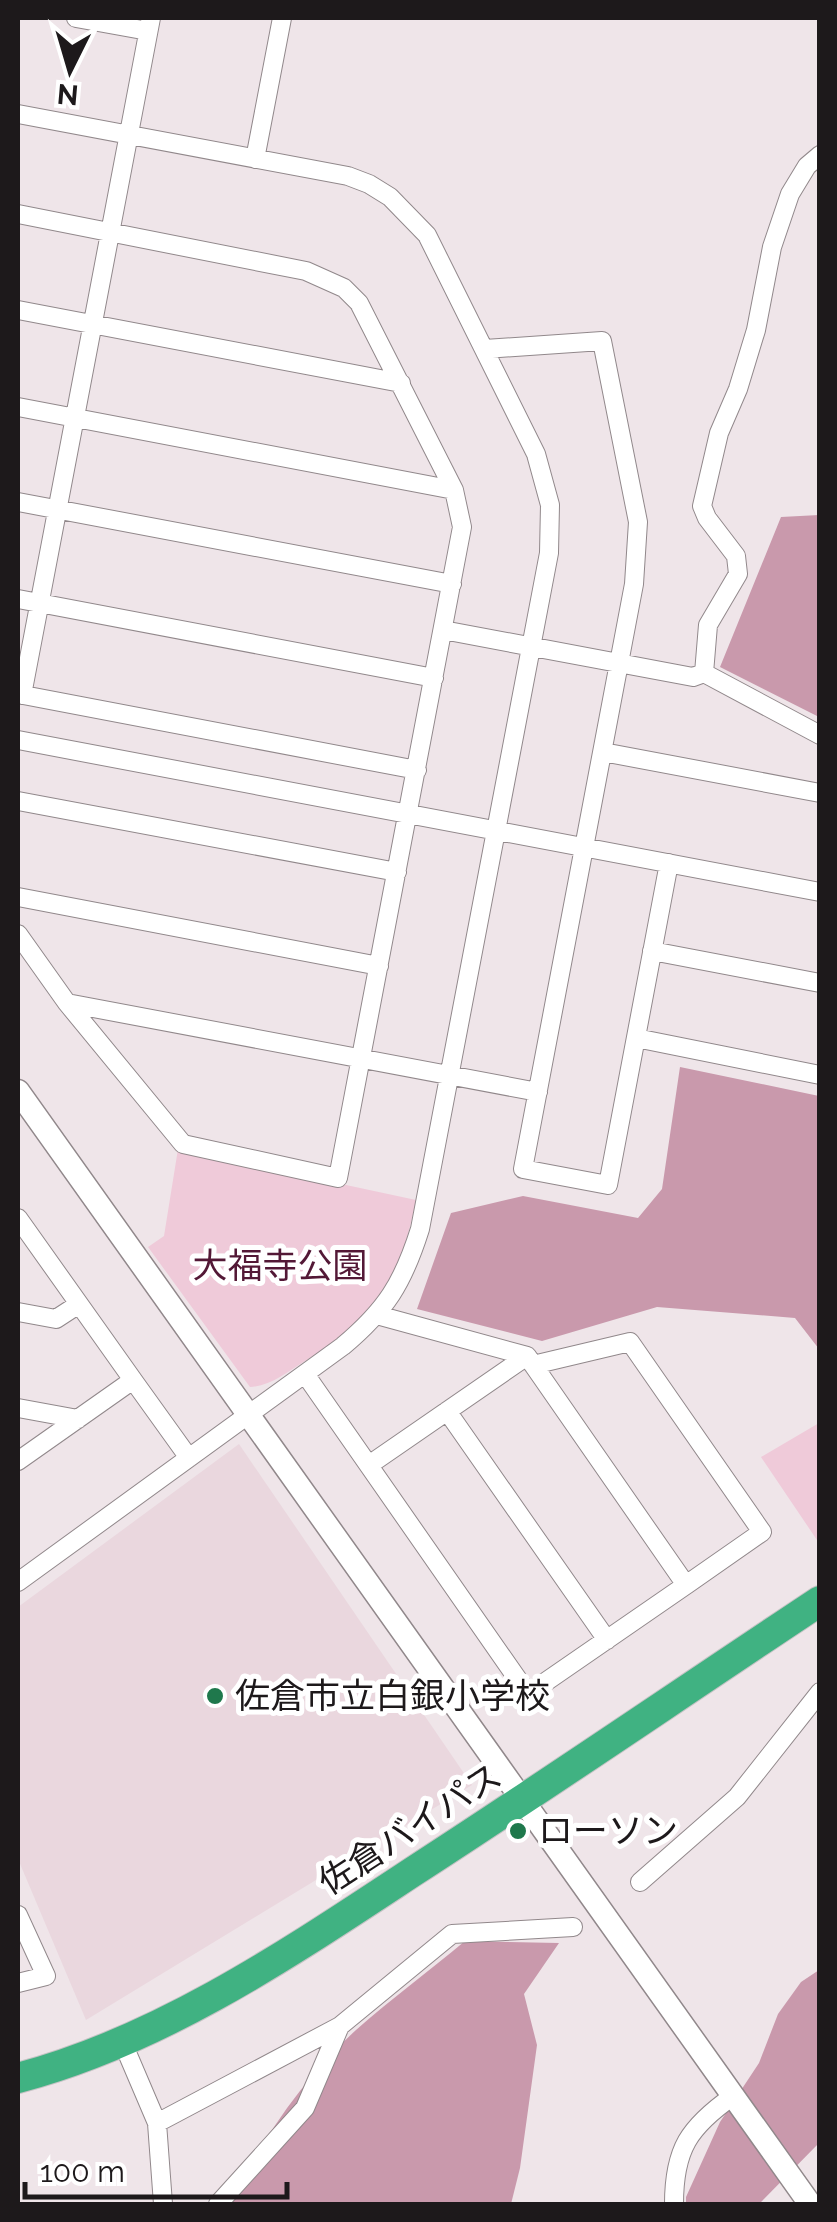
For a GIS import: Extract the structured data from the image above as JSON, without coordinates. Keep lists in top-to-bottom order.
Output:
{
  "streets": {
    "highway": ["佐倉バイパス"]
  },
  "parks": ["大福寺公園"],
  "places": ["佐倉市立白銀小学校", "ローソン"],
  "scale_bar": "100 m",
  "north": "bottom"
}
